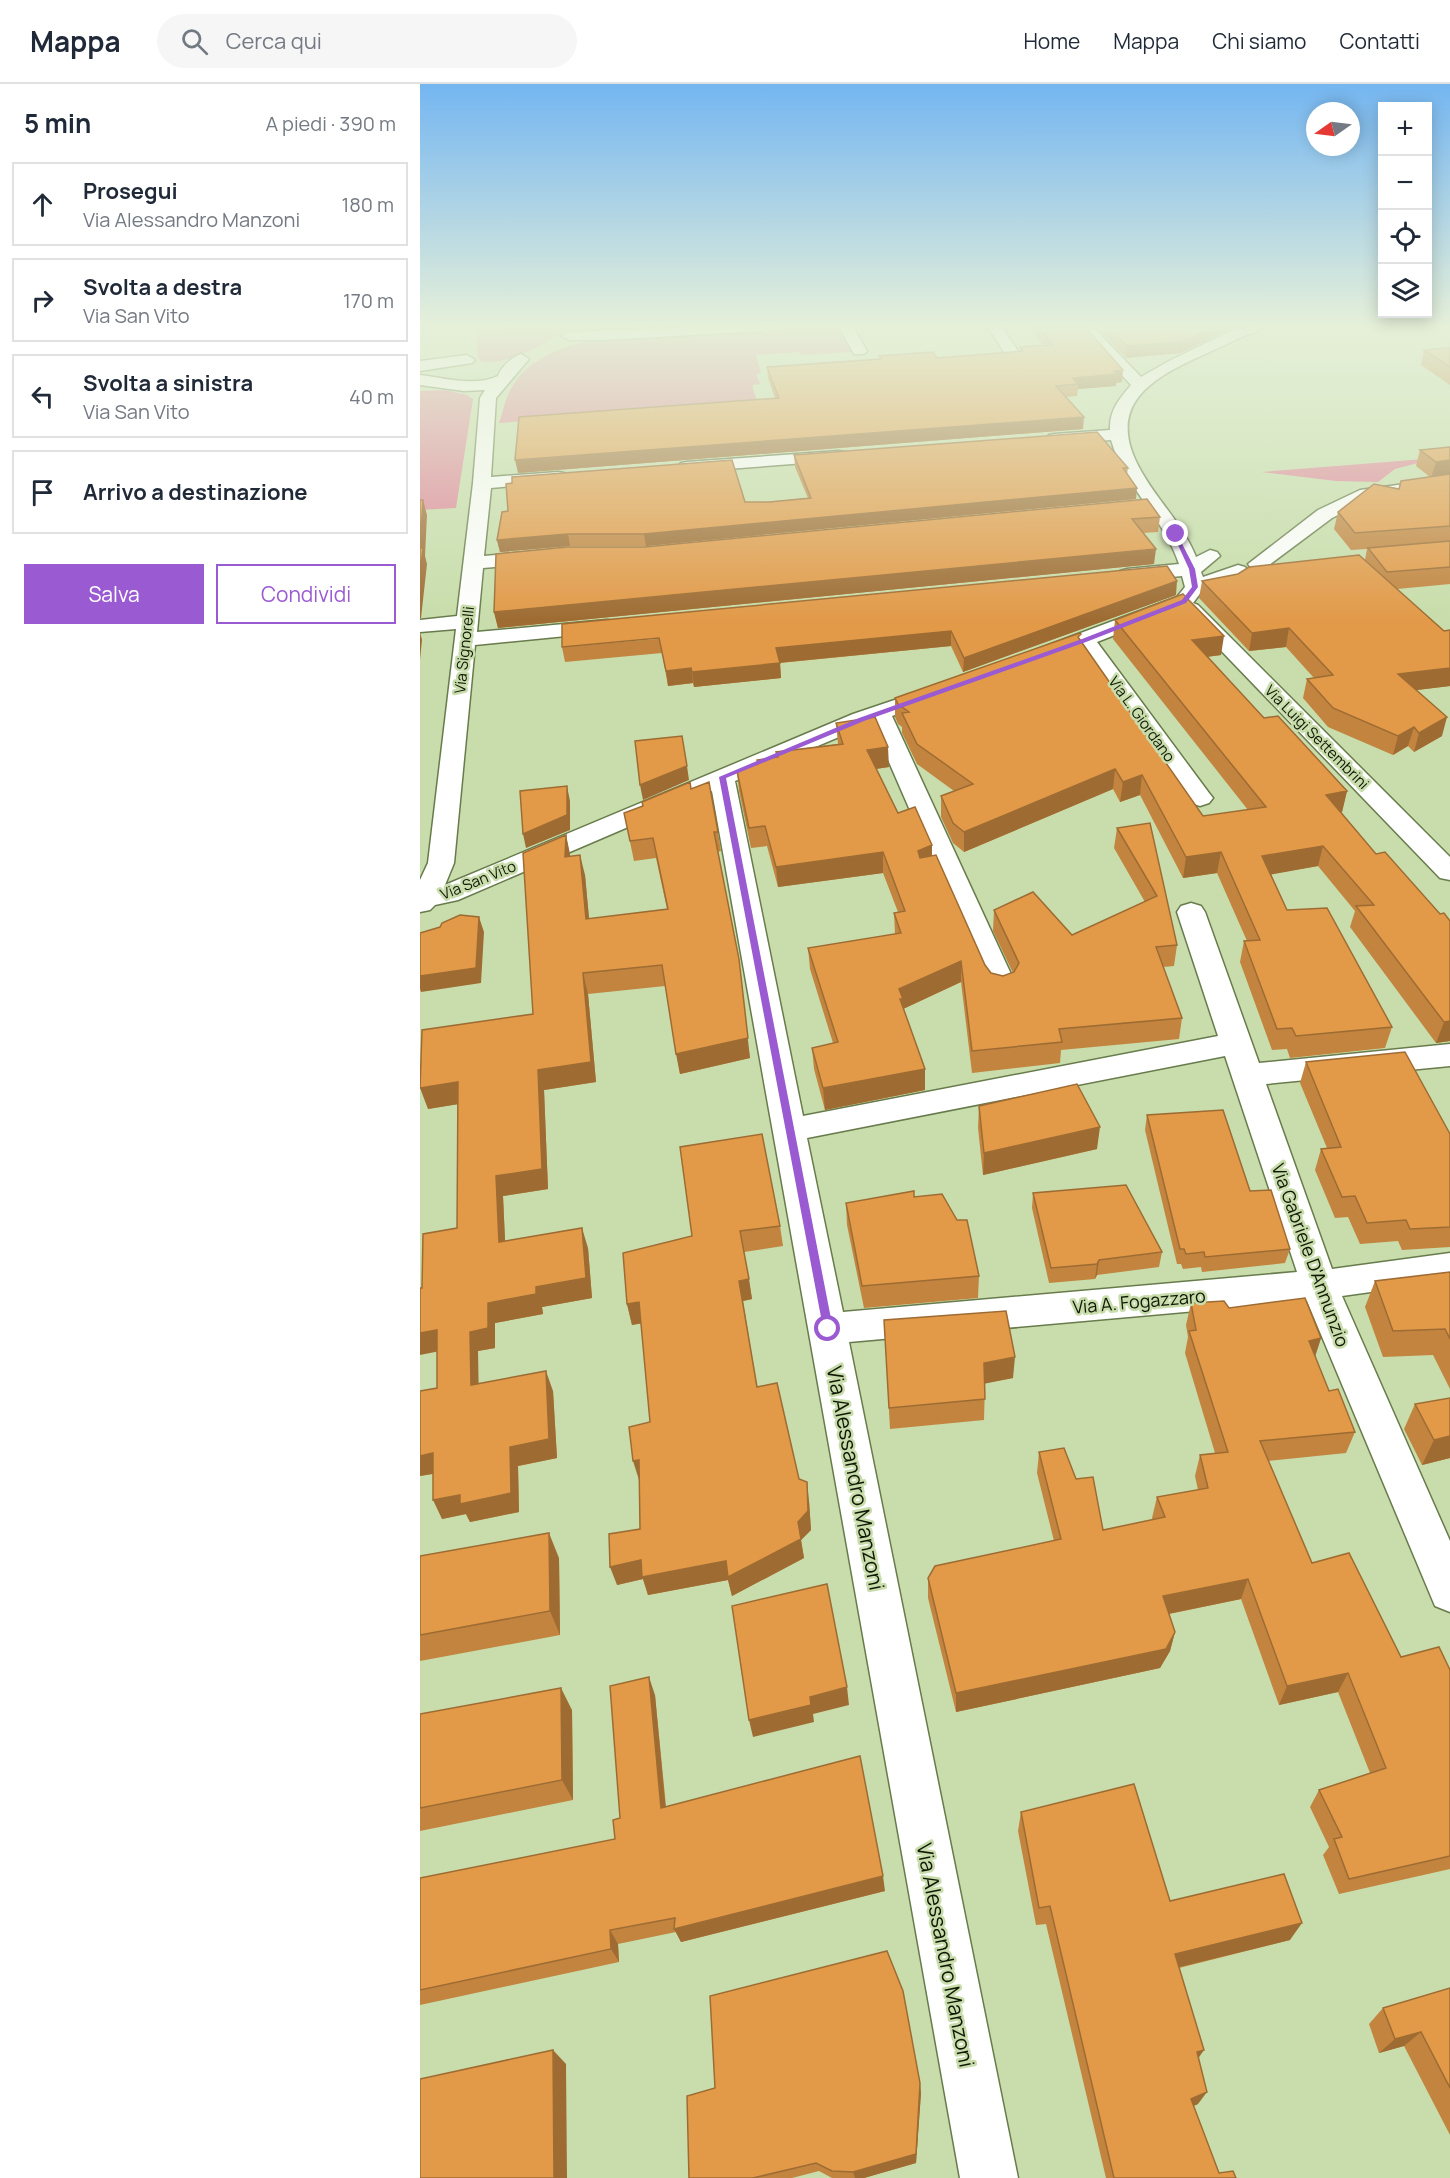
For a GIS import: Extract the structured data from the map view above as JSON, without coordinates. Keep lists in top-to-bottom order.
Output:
{
  "streets": {
    "street": [
      "Via Signorelli",
      "Via L. Giordano",
      "Via Luigi Settembrini",
      "Via San Vito",
      "Via Gabriele D'Annunzio",
      "Via A. Fogazzaro",
      "Via Alessandro Manzoni"
    ]
  },
  "crossings": [
    ["Via Signorelli", "Via San Vito"],
    ["Via San Vito", "Via Alessandro Manzoni"],
    ["Via Gabriele D'Annunzio", "Via A. Fogazzaro"],
    ["Via A. Fogazzaro", "Via Alessandro Manzoni"]
  ],
  "north": "left",
  "page": {
    "header": "Mappa",
    "search": "Cerca qui",
    "nav": [
      "Home",
      "Mappa",
      "Chi siamo",
      "Contatti"
    ],
    "heading": ["5 min", "A piedi · 390 m"],
    "map_buttons": ["+", "−"],
    "list": [
      ["Prosegui", "Via Alessandro Manzoni", "180 m"],
      ["Svolta a destra", "Via San Vito", "170 m"],
      ["Svolta a sinistra", "Via San Vito", "40 m"],
      "Arrivo a destinazione"
    ],
    "buttons": ["Salva", "Condividi"]
  }
}
